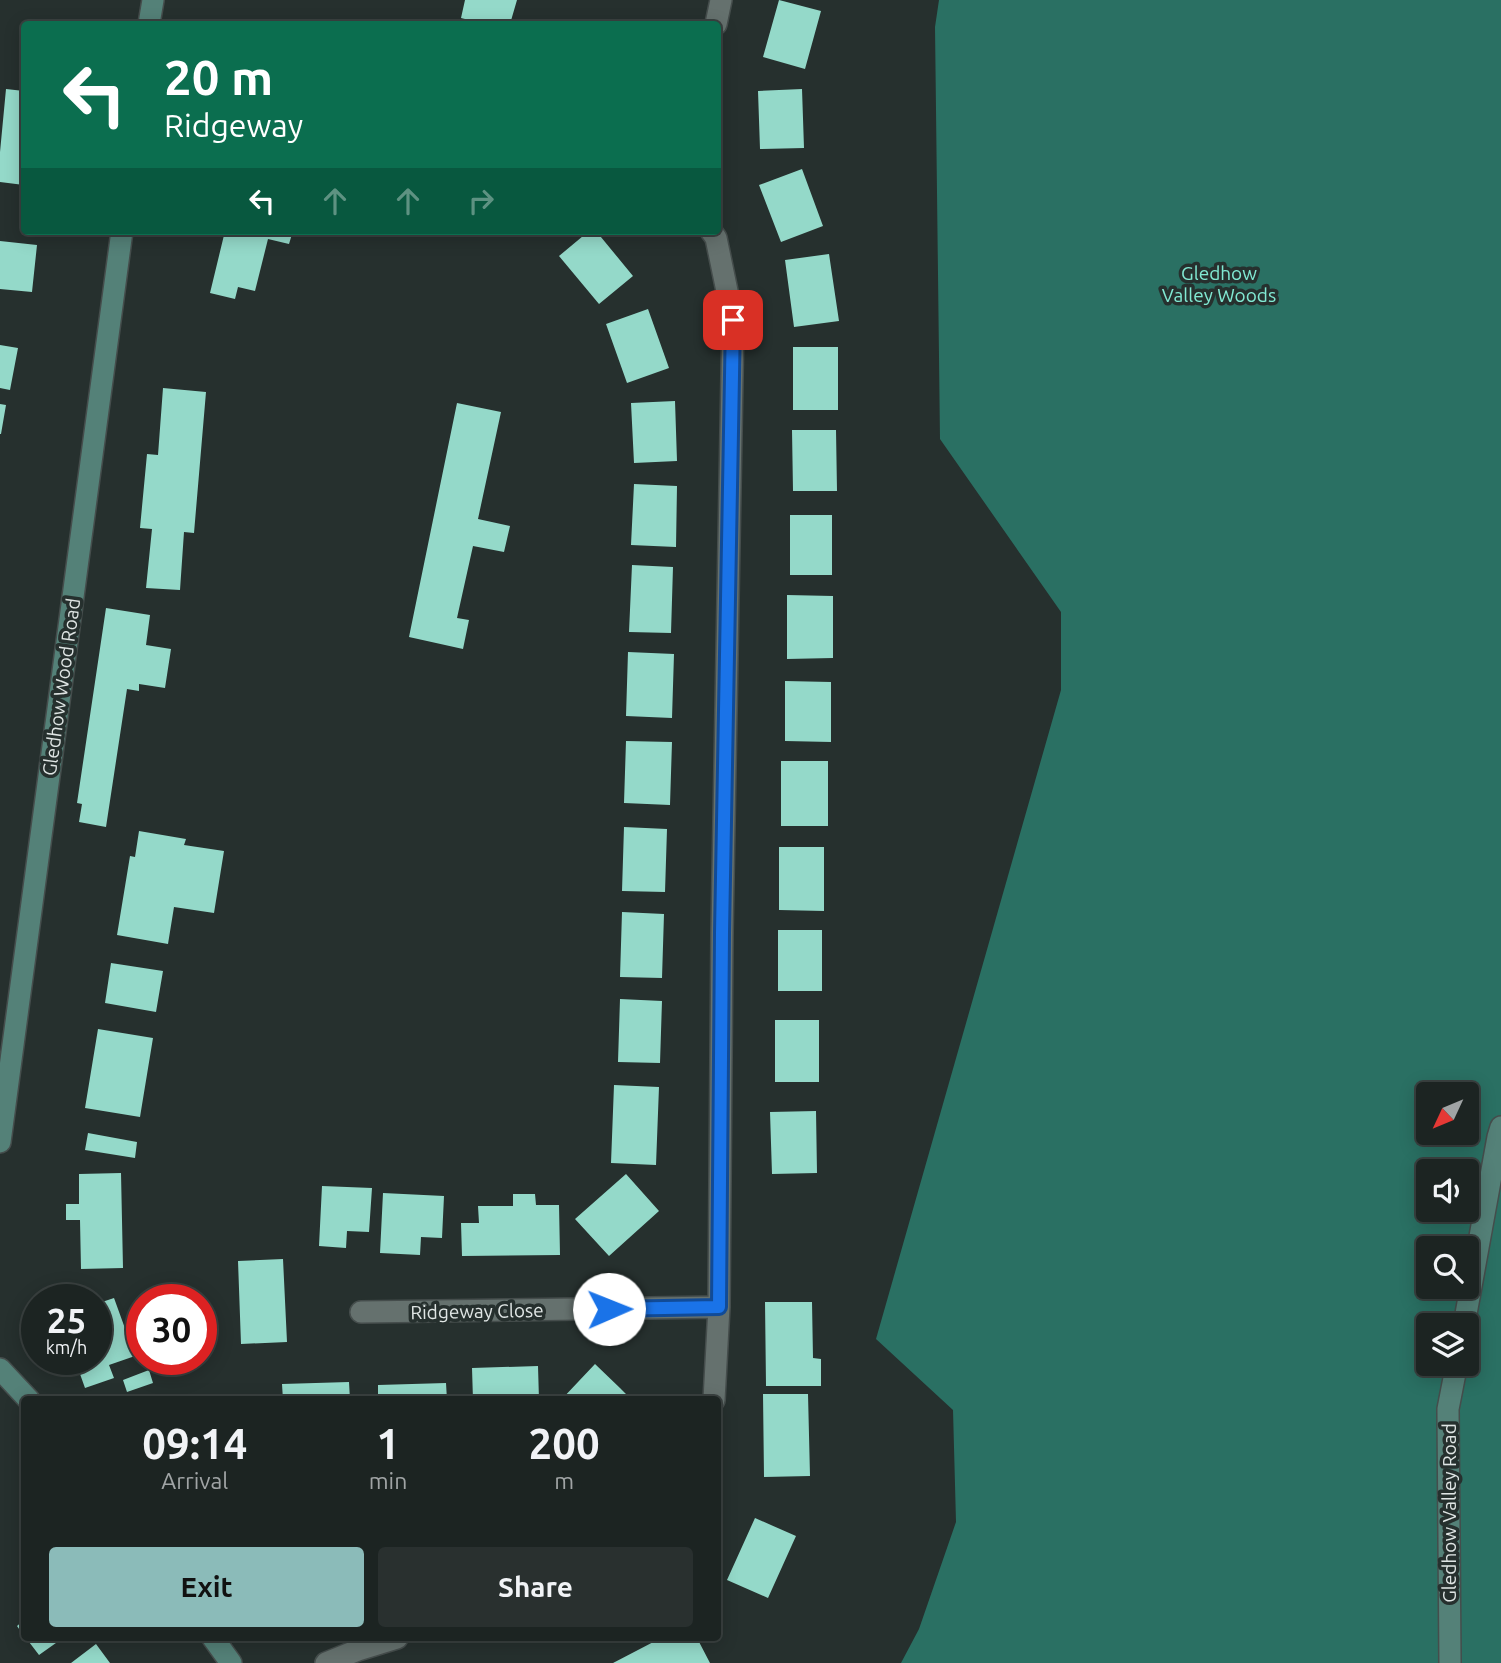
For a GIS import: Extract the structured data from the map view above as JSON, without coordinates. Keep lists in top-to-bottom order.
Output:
{
  "streets": {
    "street": ["Gledhow Wood Road", "Ridgeway Close", "Gledhow Valley Road"]
  },
  "parks": ["Gledhow Valley Woods"],
  "north": "bottom left",
  "page": {
    "turn": ["20 m", "Ridgeway"],
    "speed": "25 km/h",
    "limit": "30",
    "eta": [
      "09:14",
      "Arrival",
      "1",
      "min",
      "200",
      "m"
    ],
    "buttons": ["Exit", "Share"]
  }
}
